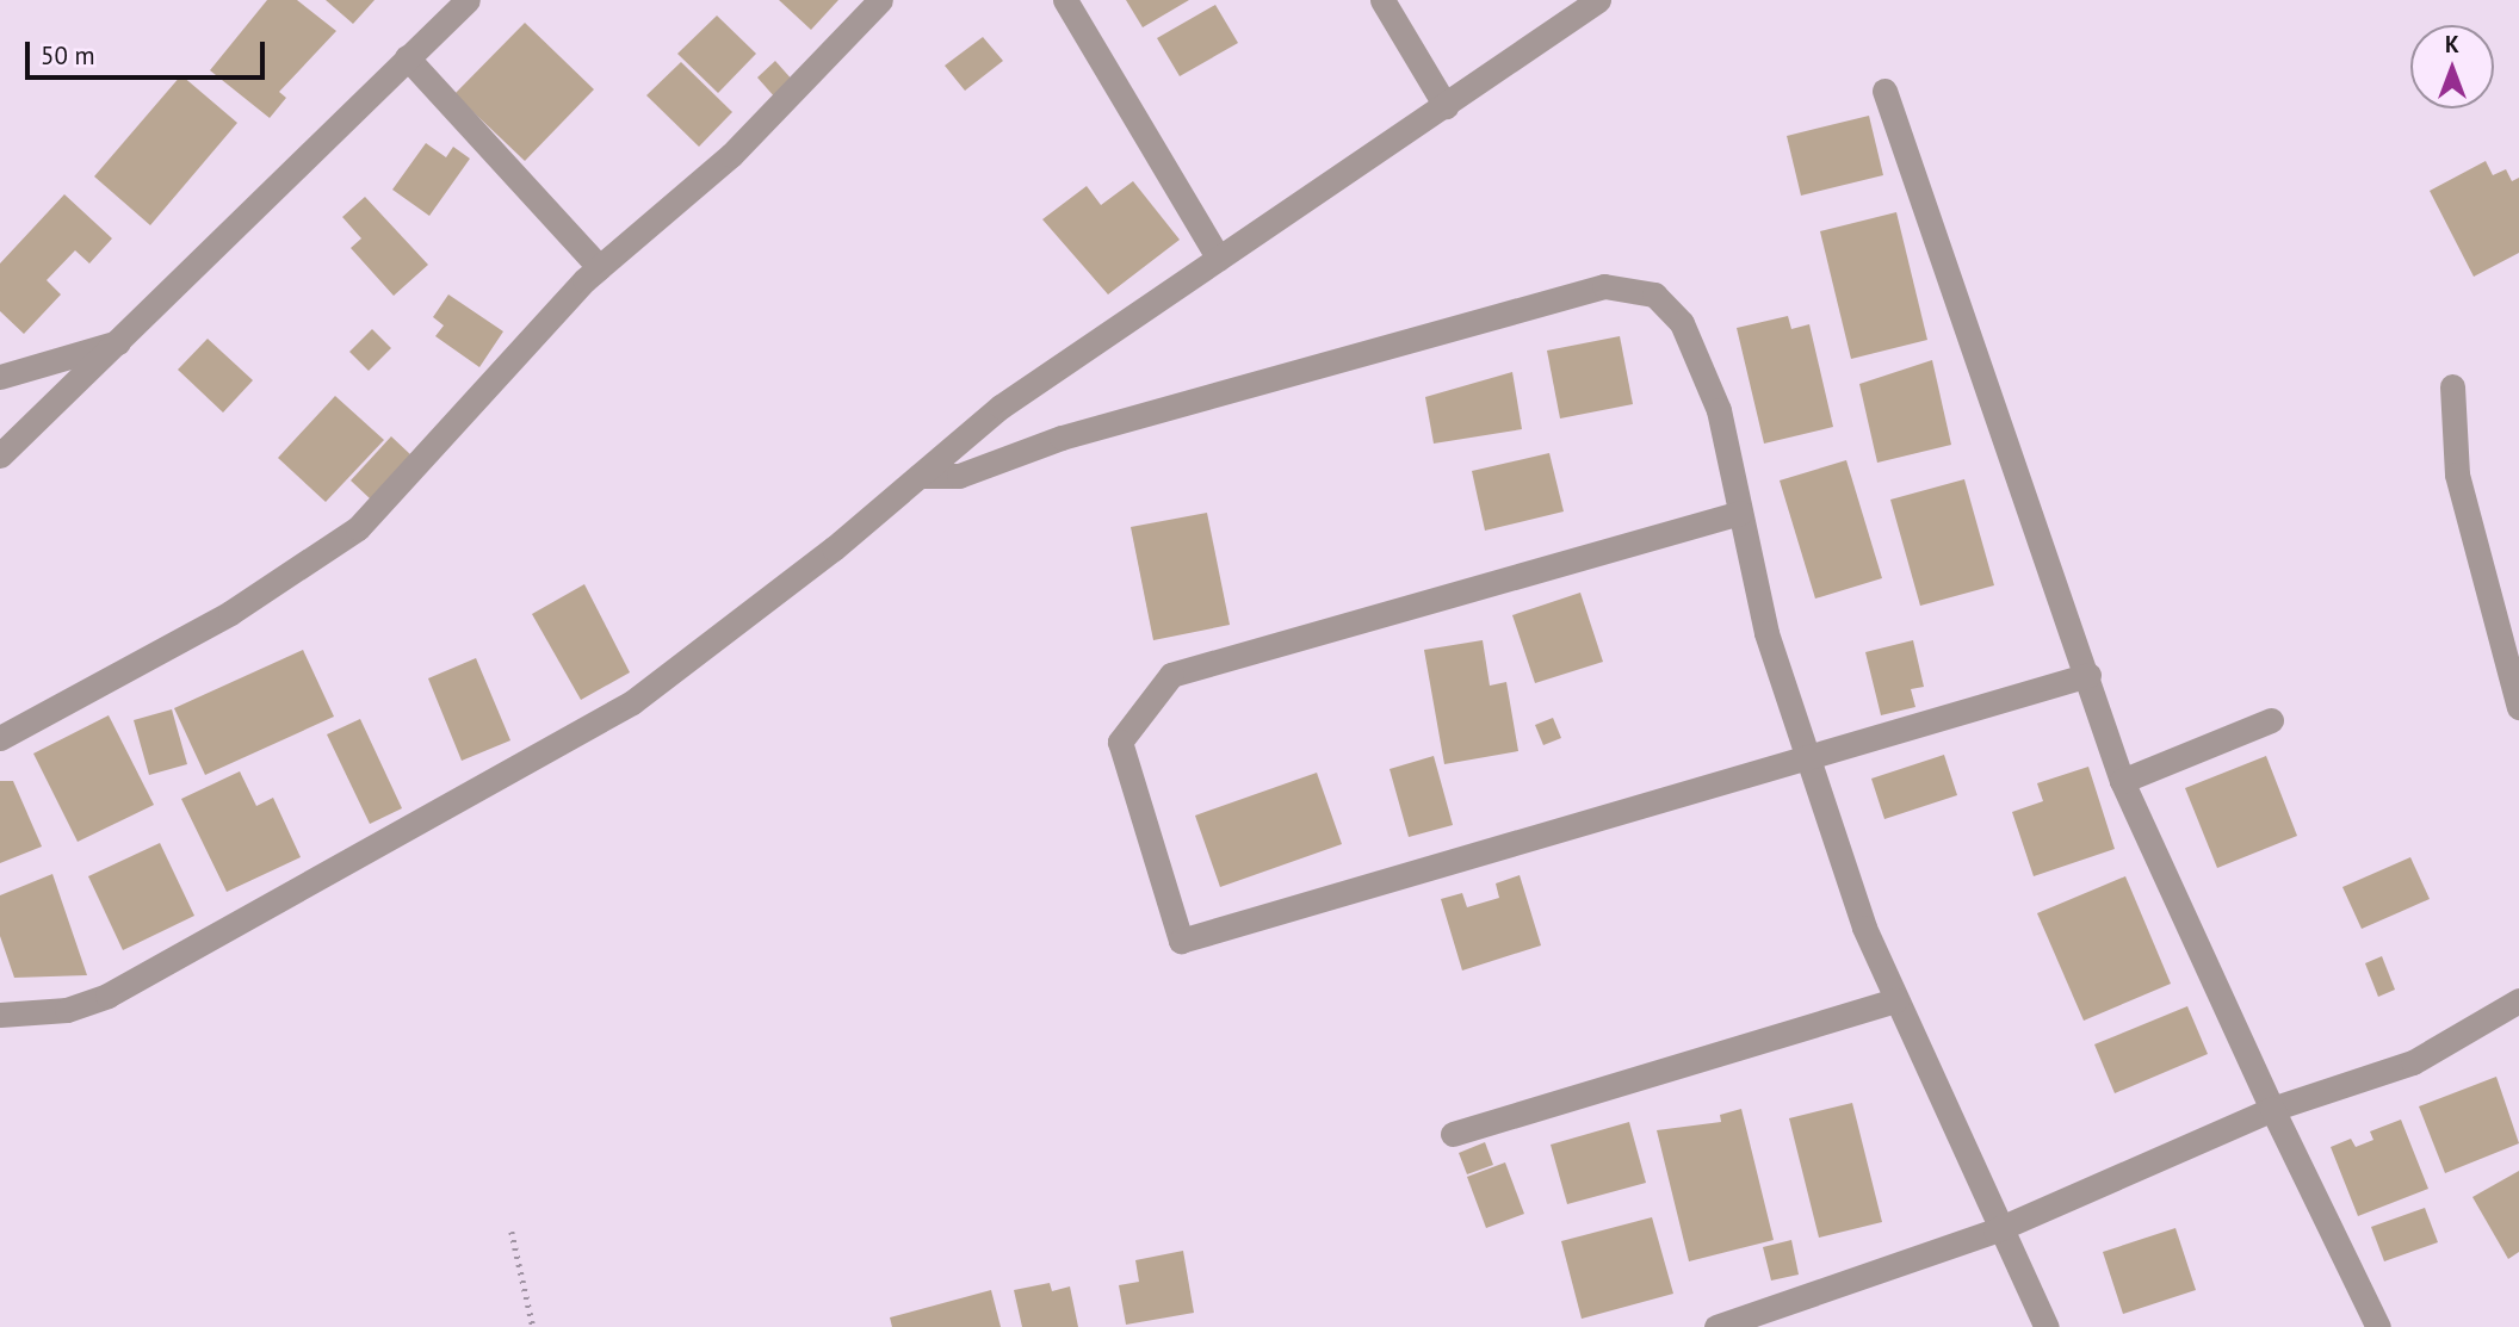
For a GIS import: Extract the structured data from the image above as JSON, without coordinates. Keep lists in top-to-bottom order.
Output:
{
  "scale_bar": "50 m",
  "north": "top"
}
